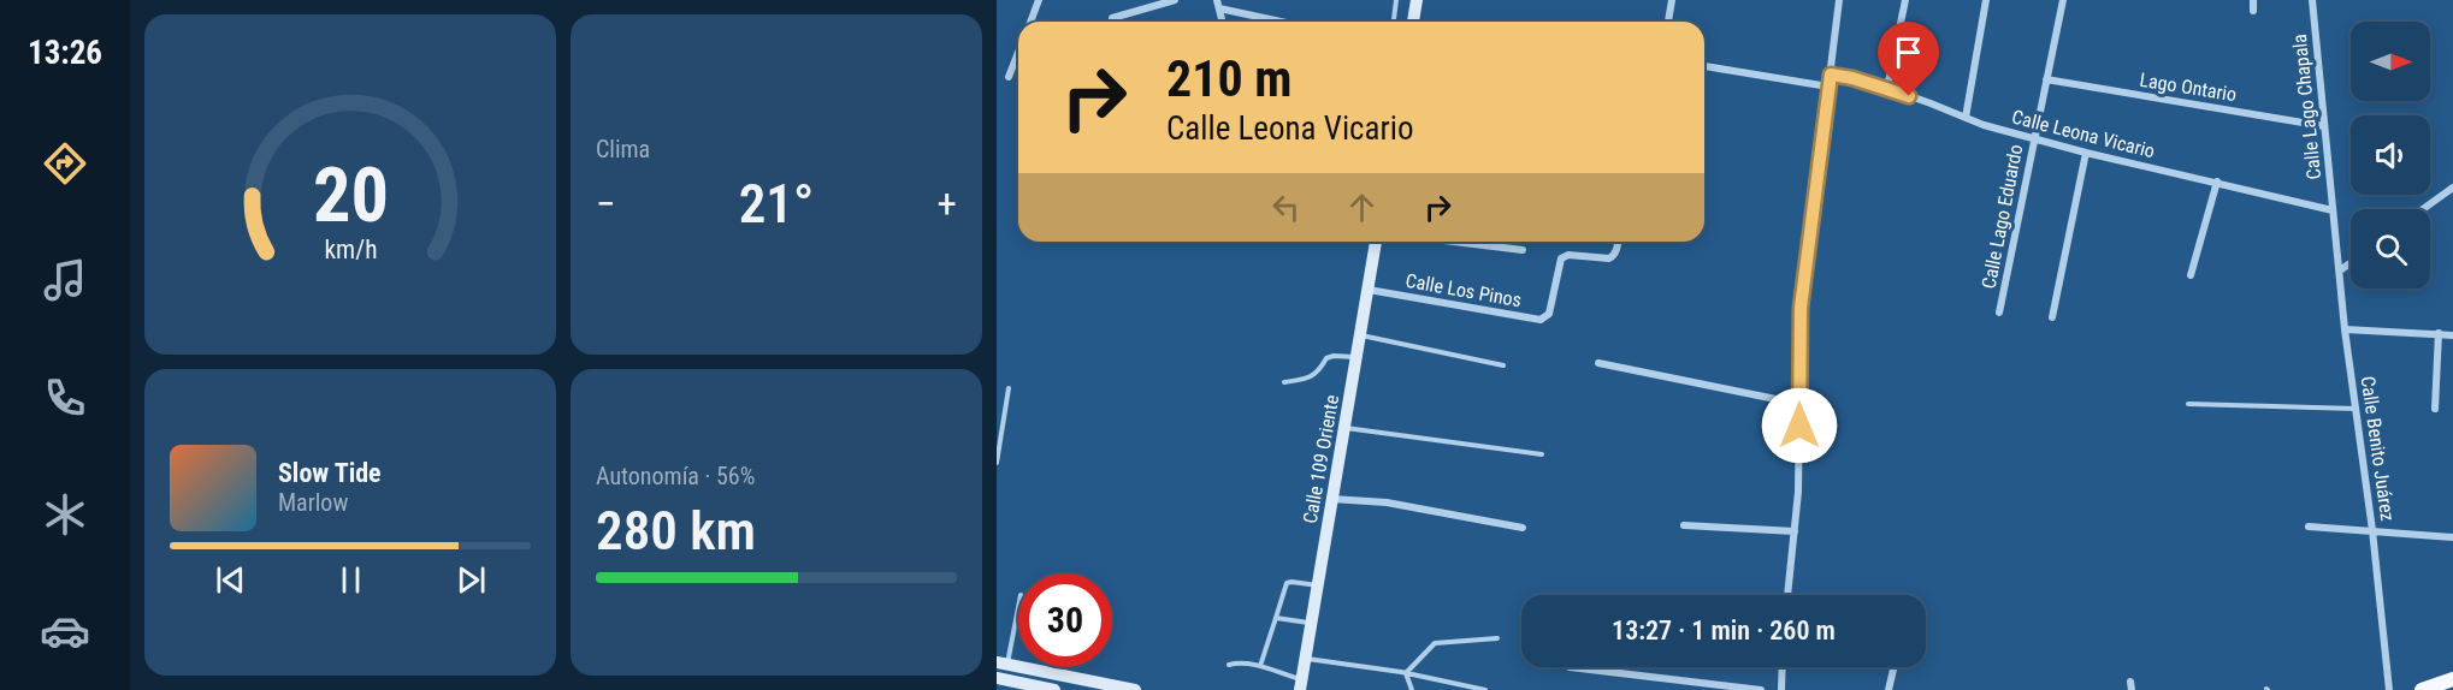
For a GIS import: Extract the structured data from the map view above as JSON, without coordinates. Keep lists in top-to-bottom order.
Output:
{
  "streets": {
    "street": [
      "Lago Ontario",
      "Calle Lago Chapala",
      "Calle Leona Vicario",
      "Calle Lago Eduardo",
      "Calle Los Pinos",
      "Calle Benito Juárez",
      "Calle 109 Oriente"
    ]
  },
  "crossings": [
    ["Lago Ontario", "Calle Lago Chapala"],
    ["Lago Ontario", "Calle Lago Eduardo"],
    ["Calle Lago Chapala", "Calle Leona Vicario"],
    ["Calle Lago Chapala", "Calle Benito Juárez"],
    ["Calle Leona Vicario", "Calle Lago Eduardo"],
    ["Calle Leona Vicario", "Calle Benito Juárez"],
    ["Calle Los Pinos", "Calle 109 Oriente"]
  ],
  "north": "right",
  "page": {
    "tabs": "13:26",
    "tile": [
      "Clima",
      ["Autonomía · 56%", "280 km"]
    ],
    "turn": ["210 m", "Calle Leona Vicario"],
    "heat": ["−", "21°", "+"],
    "song": ["Slow Tide", "Marlow"],
    "limit": "30",
    "trip": "13:27 · 1 min · 260 m",
    "gauge": ["20", "km/h"]
  }
}
